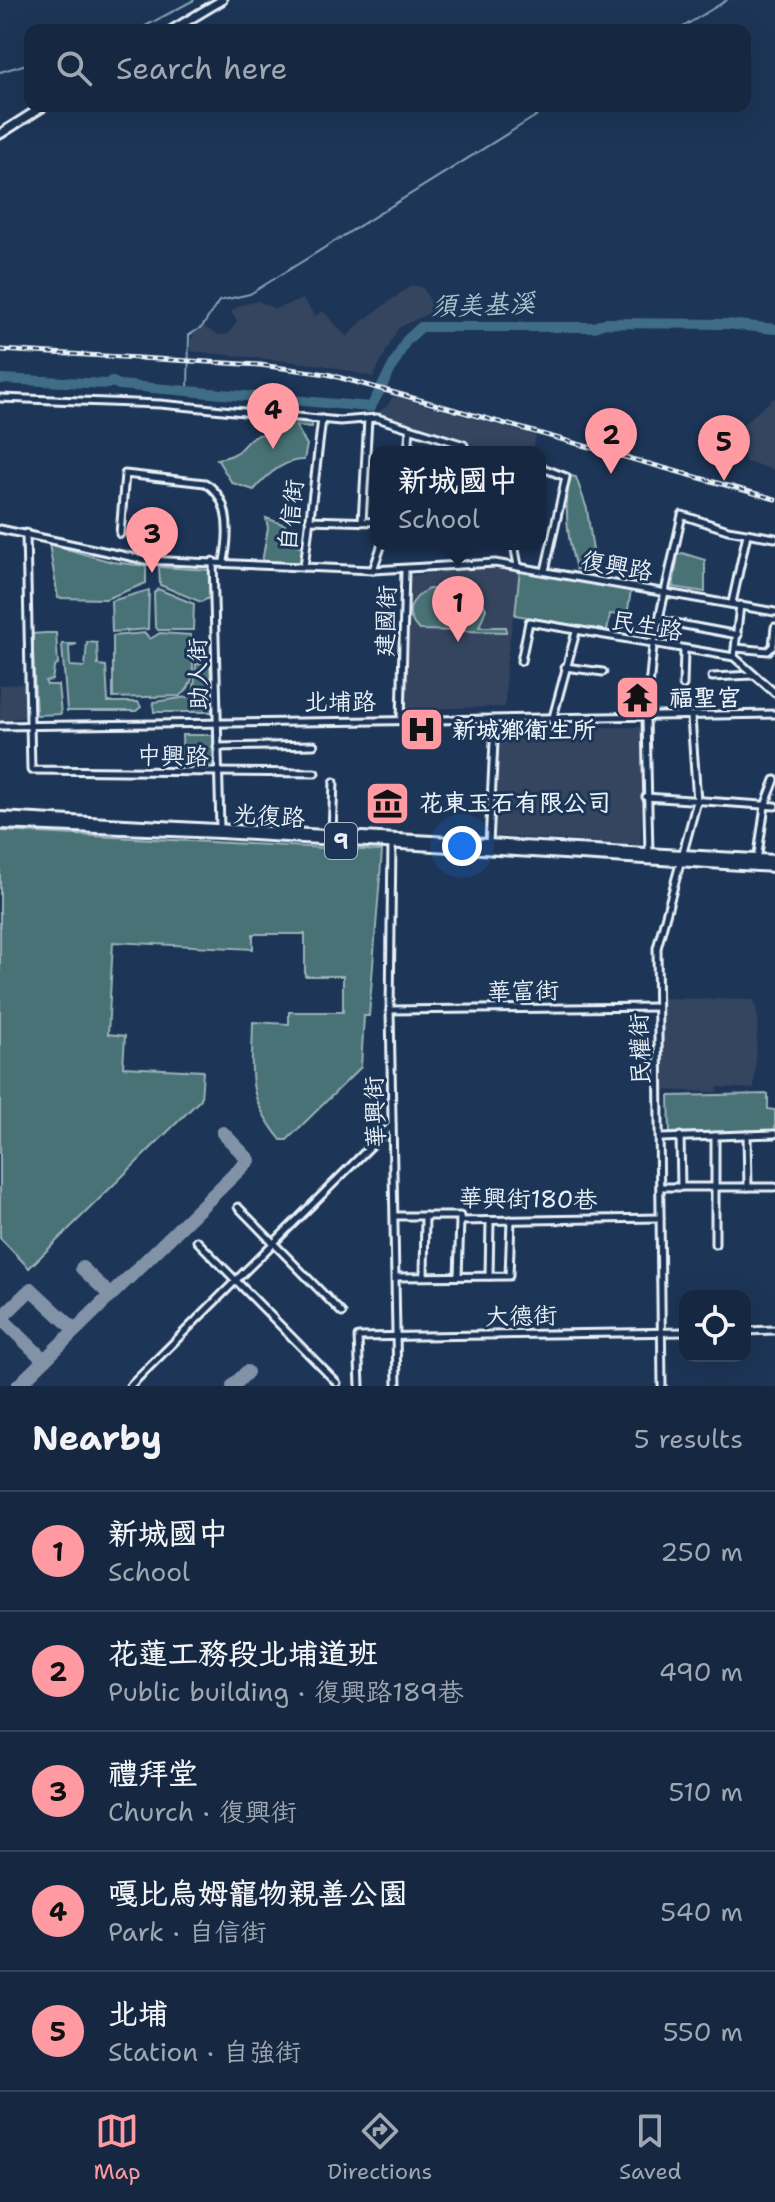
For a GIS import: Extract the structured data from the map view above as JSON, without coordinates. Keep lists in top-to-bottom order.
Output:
{
  "streets": {
    "main road": ["光復路", "9"],
    "street": [
      "自信街",
      "復興路",
      "建國街",
      "民生路",
      "助人街",
      "北埔路",
      "中興路",
      "華富街",
      "民權街",
      "華興街",
      "華興街180巷",
      "大德街"
    ]
  },
  "crossings": [
    ["自信街", "復興路"],
    ["復興路", "建國街"],
    ["復興路", "助人街"],
    ["建國街", "北埔路"],
    ["助人街", "北埔路"],
    ["助人街", "中興路"],
    ["助人街", "光復路"],
    ["北埔路", "中興路"],
    ["北埔路", "民權街"],
    ["光復路", "民權街"],
    ["光復路", "華興街"],
    ["華富街", "民權街"],
    ["華富街", "華興街"],
    ["民權街", "華興街180巷"],
    ["民權街", "大德街"],
    ["華興街", "華興街180巷"],
    ["華興街", "大德街"]
  ],
  "water": ["須美基溪"],
  "places": {
    "temple": ["福聖宮"],
    "hospital": ["新城鄉衛生所"],
    "museum": ["花東玉石有限公司"]
  },
  "page": {
    "search": "Search here",
    "pins": [
      "4",
      "2",
      "5",
      "3",
      "1"
    ],
    "popup": ["新城國中", "School"],
    "heading": ["Nearby", "5 results"],
    "list": [
      {
        "mark": "1",
        "name": "新城國中",
        "note": "School",
        "value": "250 m"
      },
      {
        "mark": "2",
        "name": "花蓮工務段北埔道班",
        "note": "Public building · 復興路189巷",
        "value": "490 m"
      },
      {
        "mark": "3",
        "name": "禮拜堂",
        "note": "Church · 復興街",
        "value": "510 m"
      },
      {
        "mark": "4",
        "name": "嘎比烏姆寵物親善公園",
        "note": "Park · 自信街",
        "value": "540 m"
      },
      {
        "mark": "5",
        "name": "北埔",
        "note": "Station · 自強街",
        "value": "550 m"
      }
    ],
    "nav": ["Map", "Directions", "Saved"]
  }
}
